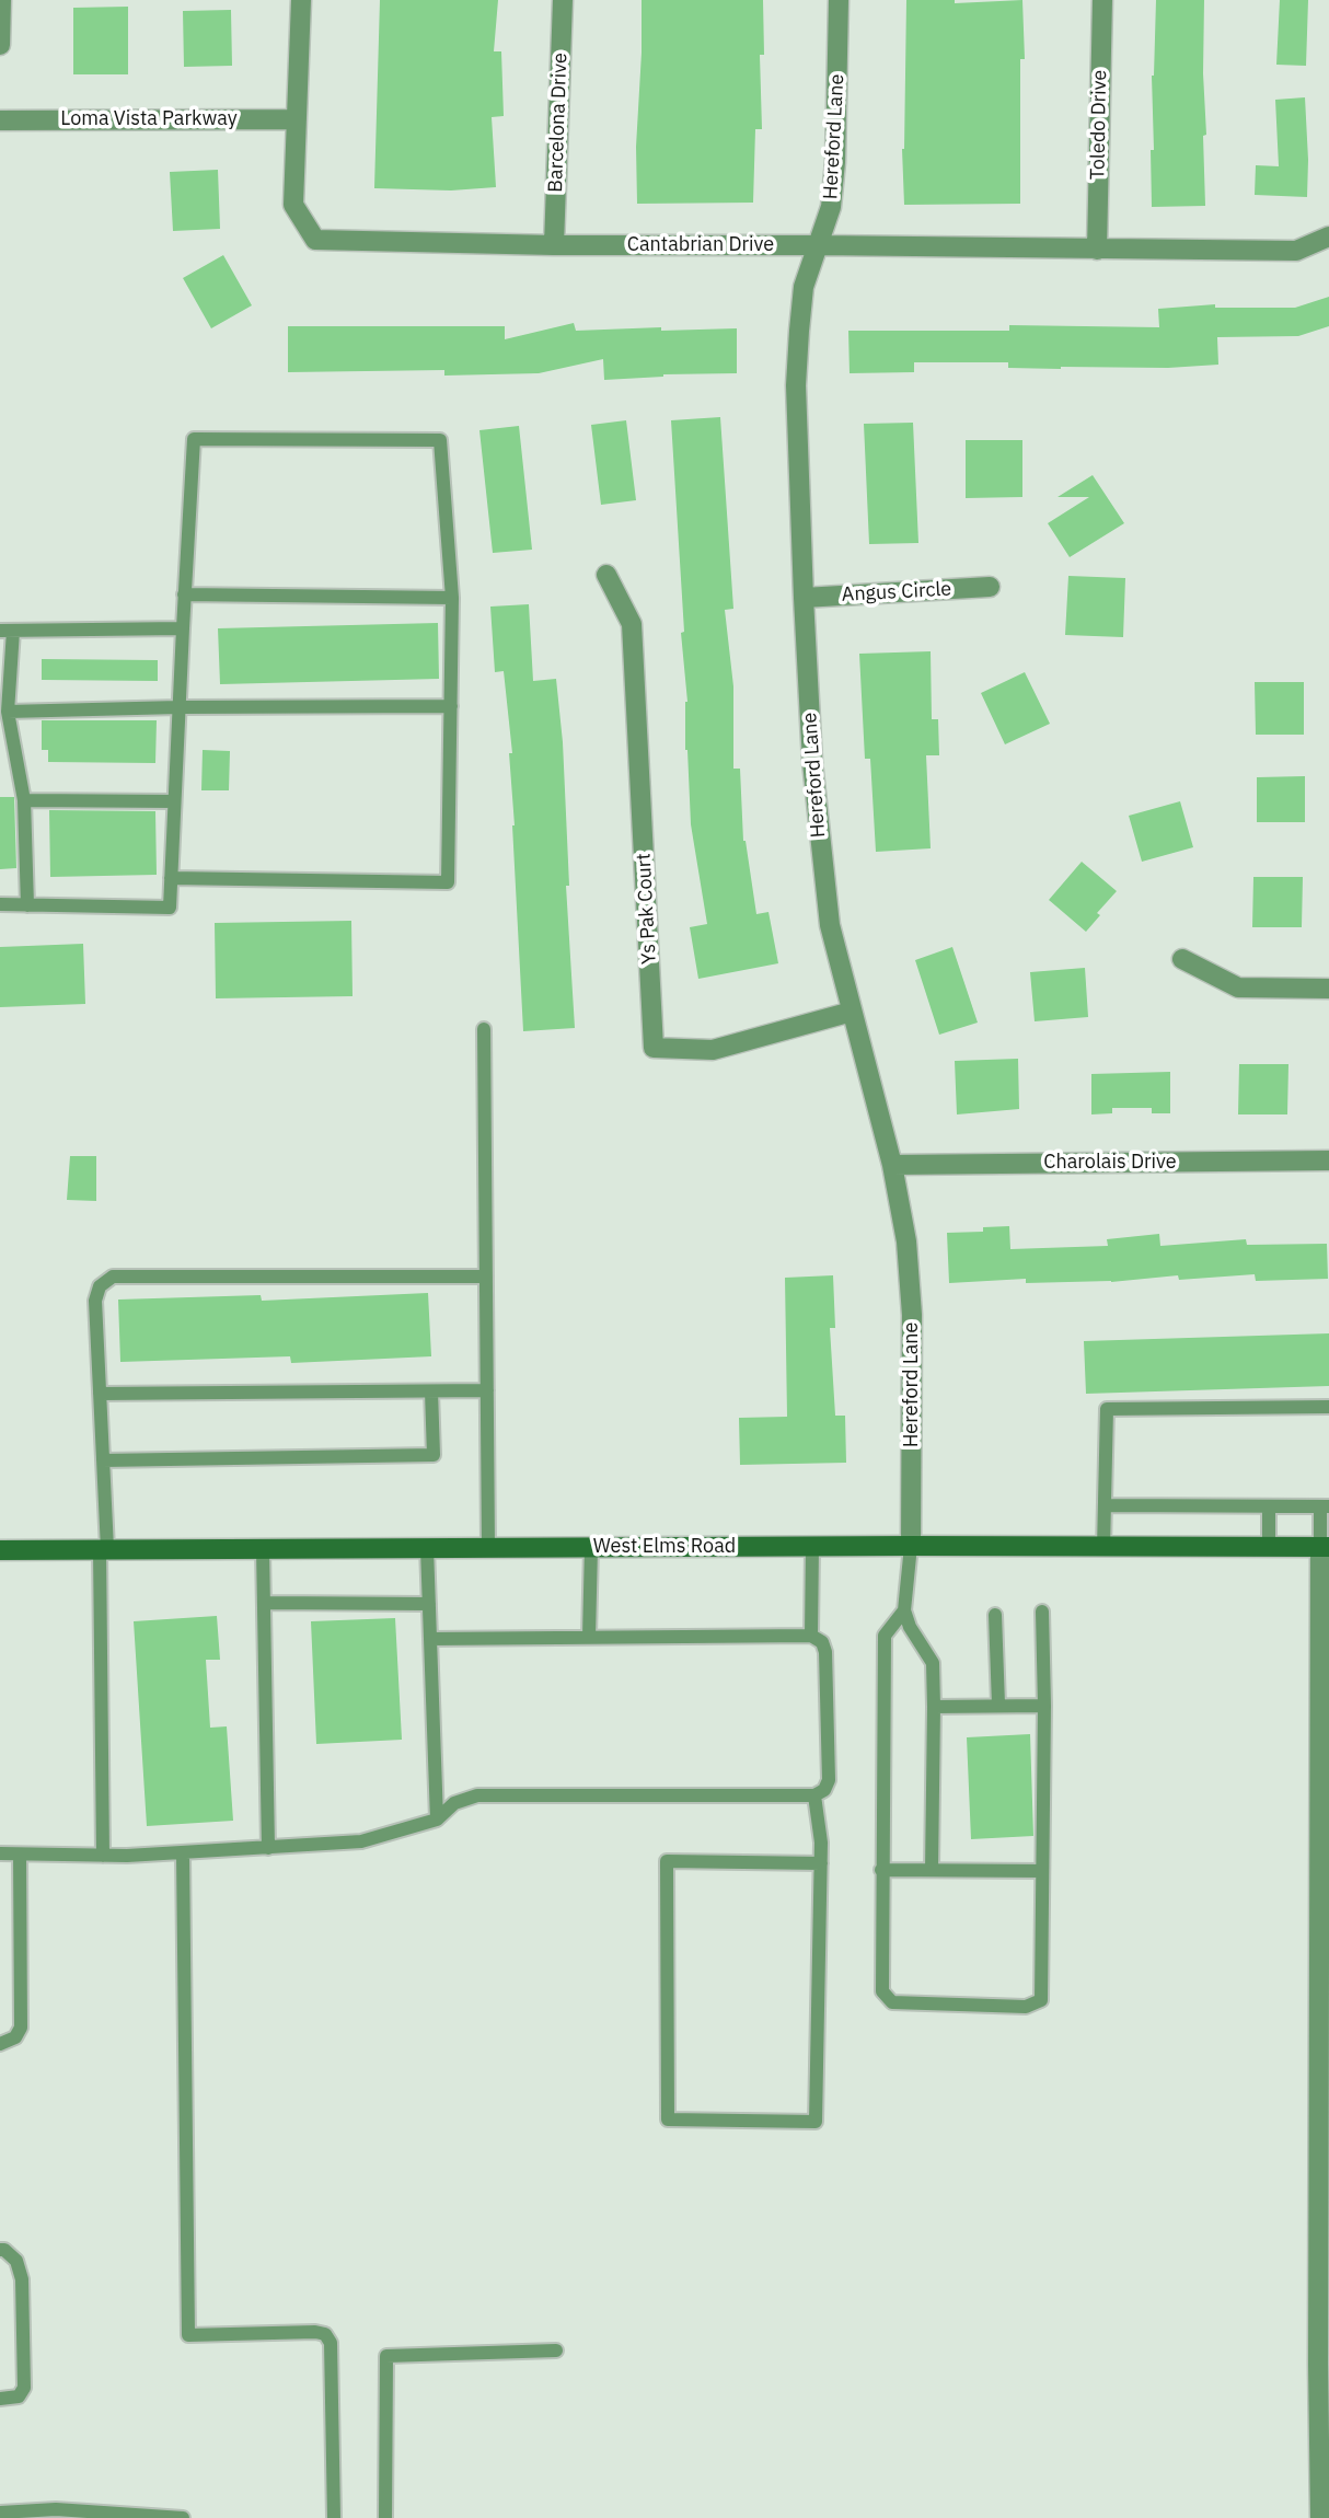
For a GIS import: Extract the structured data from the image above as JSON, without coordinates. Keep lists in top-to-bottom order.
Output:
{
  "streets": {
    "main road": ["West Elms Road"],
    "street": [
      "Loma Vista Parkway",
      "Barcelona Drive",
      "Toledo Drive",
      "Hereford Lane",
      "Cantabrian Drive",
      "Angus Circle",
      "Ys Pak Court",
      "Charolais Drive"
    ]
  },
  "crossings": [
    ["Loma Vista Parkway", "Cantabrian Drive"],
    ["Barcelona Drive", "Cantabrian Drive"],
    ["Toledo Drive", "Cantabrian Drive"],
    ["Hereford Lane", "Cantabrian Drive"],
    ["Hereford Lane", "Angus Circle"],
    ["Hereford Lane", "Ys Pak Court"],
    ["Hereford Lane", "Charolais Drive"],
    ["Hereford Lane", "West Elms Road"]
  ]
}
